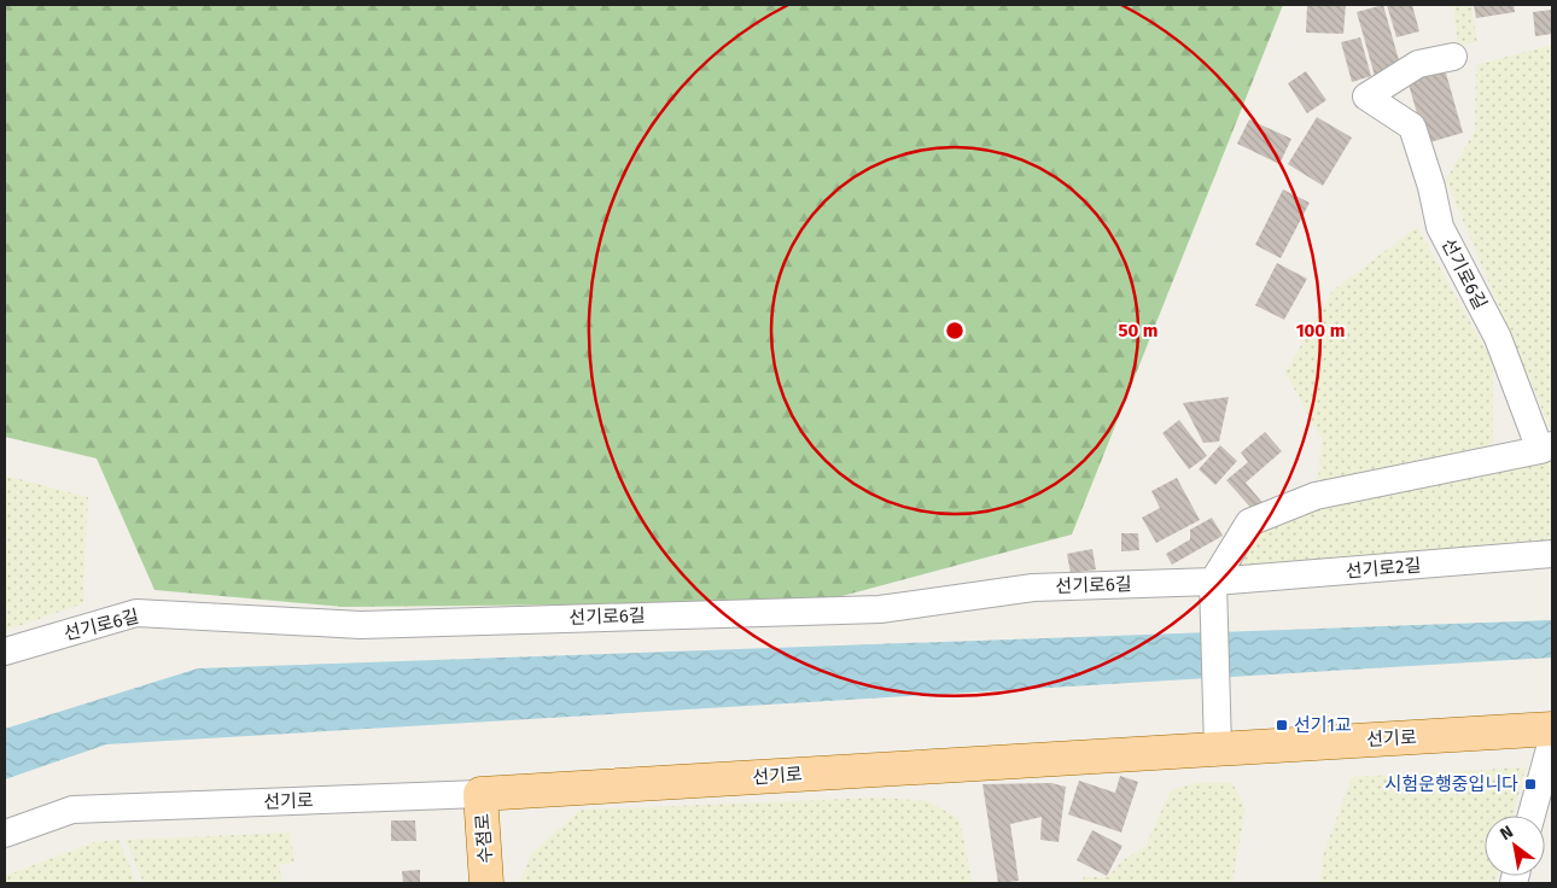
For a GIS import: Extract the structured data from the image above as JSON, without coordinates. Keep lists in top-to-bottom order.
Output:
{
  "streets": {
    "main road": ["선기로", "수점로"],
    "street": ["선기로6길", "선기로2길"]
  },
  "crossings": [
    ["선기로6길", "선기로2길"],
    ["선기로", "수점로"]
  ],
  "places": {
    "transit": ["선기1교", "시험운행중입니다"]
  },
  "north": "top left",
  "rings": ["50 m", "100 m"]
}
